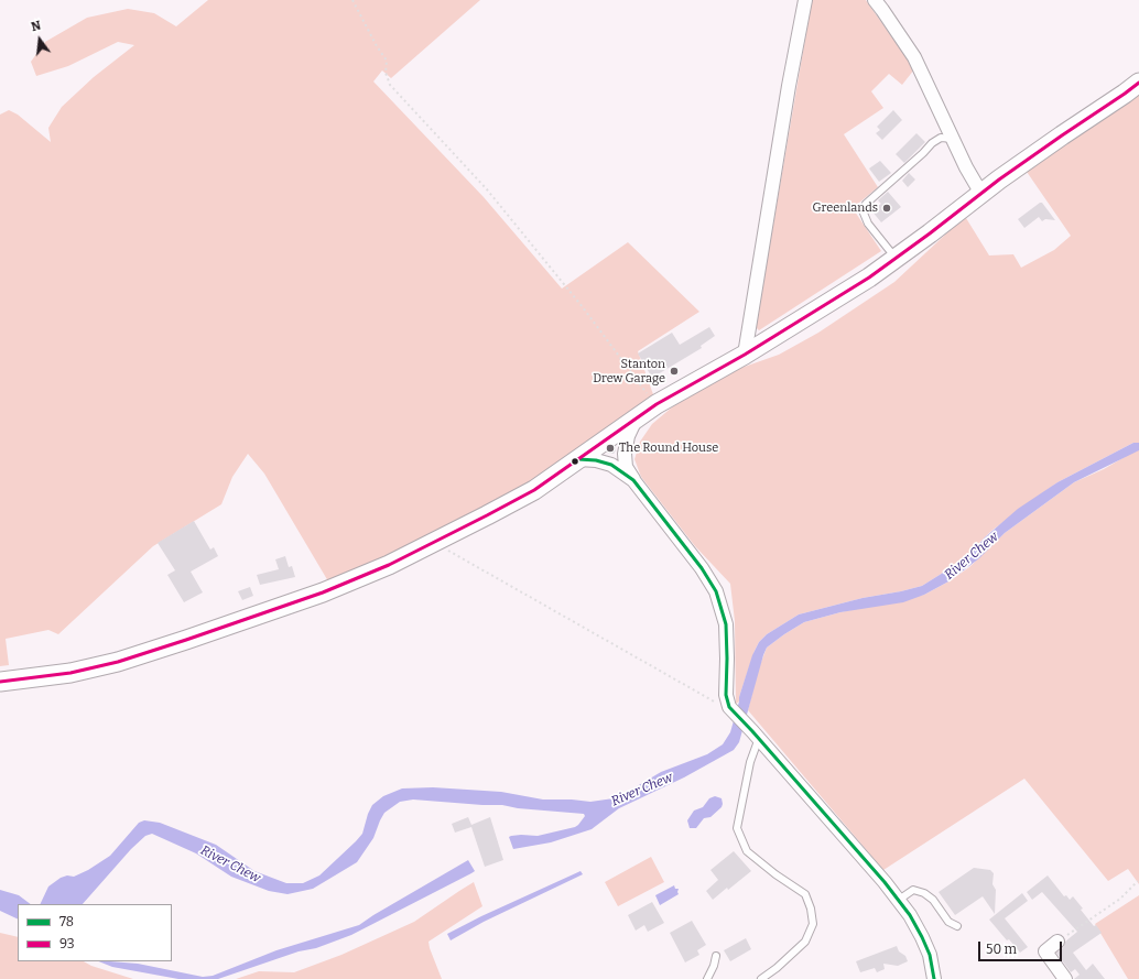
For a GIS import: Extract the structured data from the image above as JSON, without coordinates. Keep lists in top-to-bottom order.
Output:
{
  "water": ["River Chew"],
  "places": ["Greenlands", "Stanton Drew Garage", "The Round House"],
  "lines": ["transit line 93", "transit line 78"],
  "legend": ["78", "93"],
  "scale_bar": "50 m",
  "north": "top"
}
